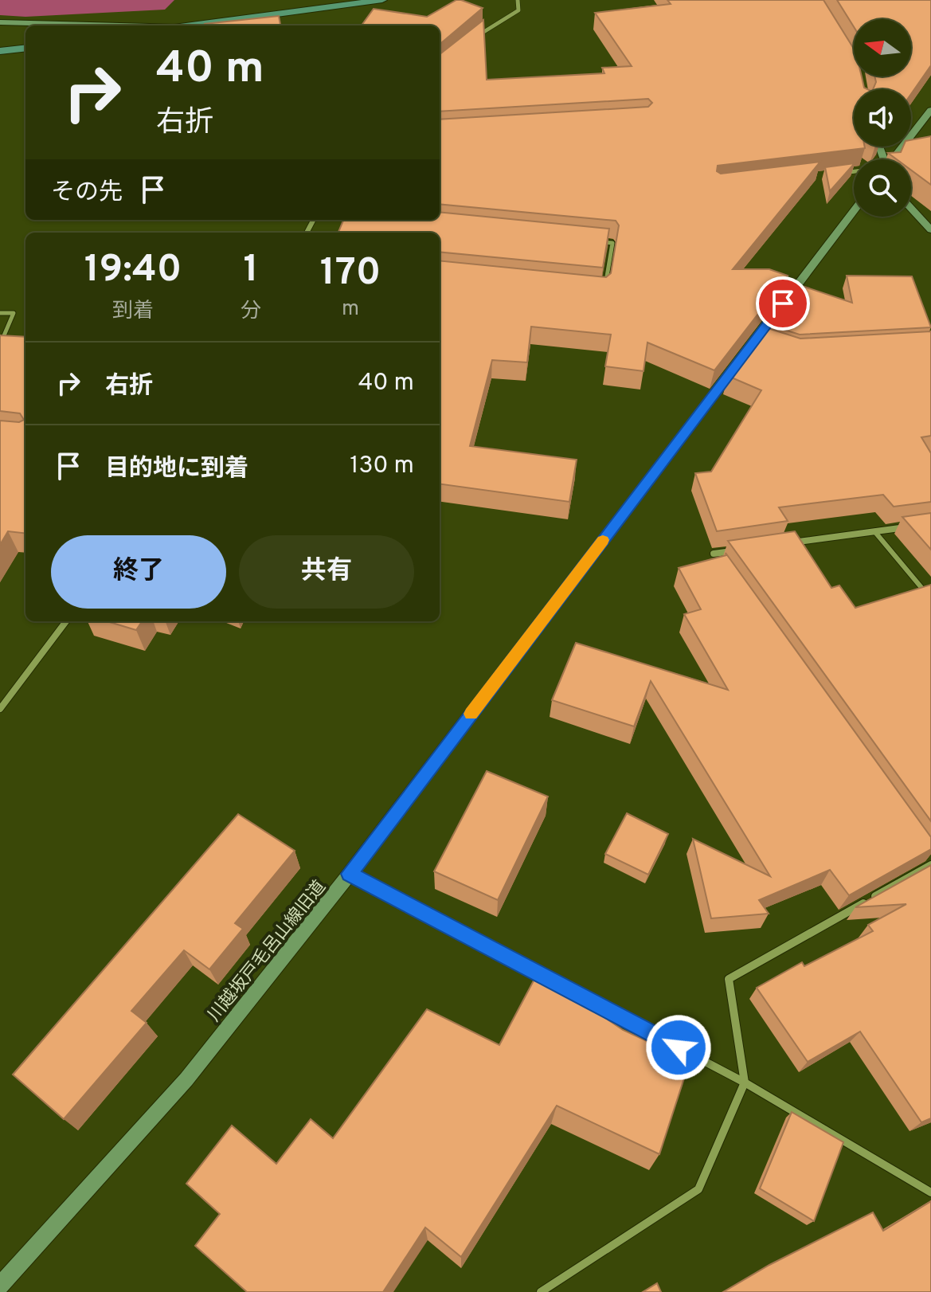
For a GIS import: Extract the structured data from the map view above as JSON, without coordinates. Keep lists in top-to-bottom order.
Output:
{
  "streets": {
    "street": ["川越坂戸毛呂山線旧道"]
  },
  "north": "left",
  "page": {
    "turn": ["40 m", "右折"],
    "then": "その先",
    "eta": [
      "19:40",
      "到着",
      "1",
      "分",
      "170",
      "m"
    ],
    "list": [
      {
        "name": "右折",
        "value": "40 m"
      },
      {
        "name": "目的地に到着",
        "value": "130 m"
      }
    ],
    "buttons": ["終了", "共有"]
  }
}
